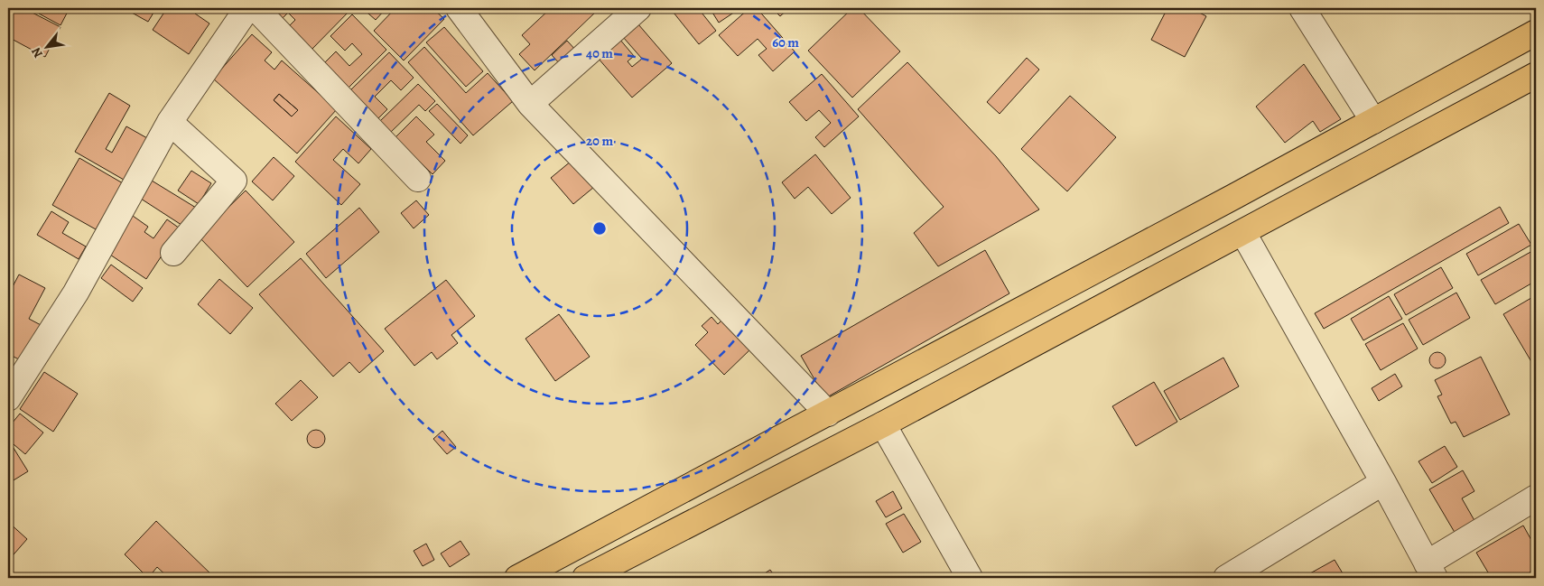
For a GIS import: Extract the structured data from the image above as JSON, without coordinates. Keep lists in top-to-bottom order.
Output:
{
  "north": "bottom left",
  "rings": ["60 m", "40 m", "20 m"]
}
